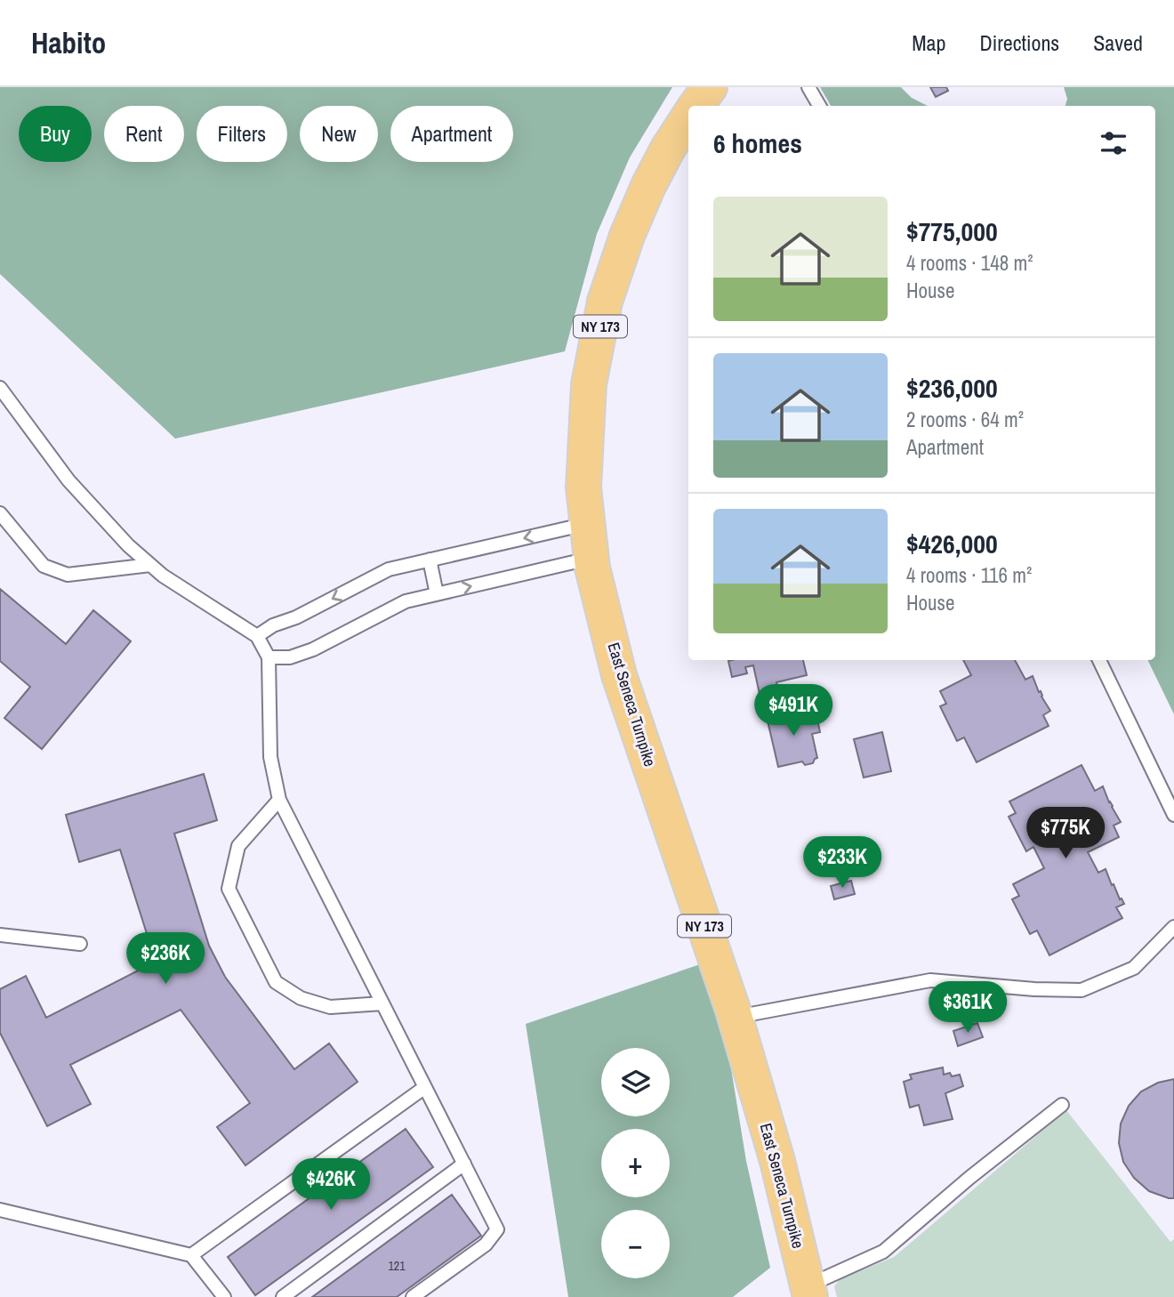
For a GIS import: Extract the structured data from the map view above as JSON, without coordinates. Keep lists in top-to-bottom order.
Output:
{
  "streets": {
    "main road": ["NY 173", "East Seneca Turnpike"]
  },
  "house_numbers": ["121"],
  "page": {
    "header": "Habito",
    "nav": ["Map", "Directions", "Saved"],
    "chip": [
      "Buy",
      "Rent",
      "Filters",
      "New",
      "Apartment"
    ],
    "heading": "6 homes",
    "list": [
      {
        "name": "$775,000",
        "note": "4 rooms · 148 m² · House"
      },
      {
        "name": "$236,000",
        "note": "2 rooms · 64 m² · Apartment"
      },
      {
        "name": "$426,000",
        "note": "4 rooms · 116 m² · House"
      }
    ],
    "price": [
      "$491K",
      "$775K",
      "$233K",
      "$236K",
      "$361K",
      "$426K"
    ],
    "map_buttons": ["+", "−"]
  }
}
